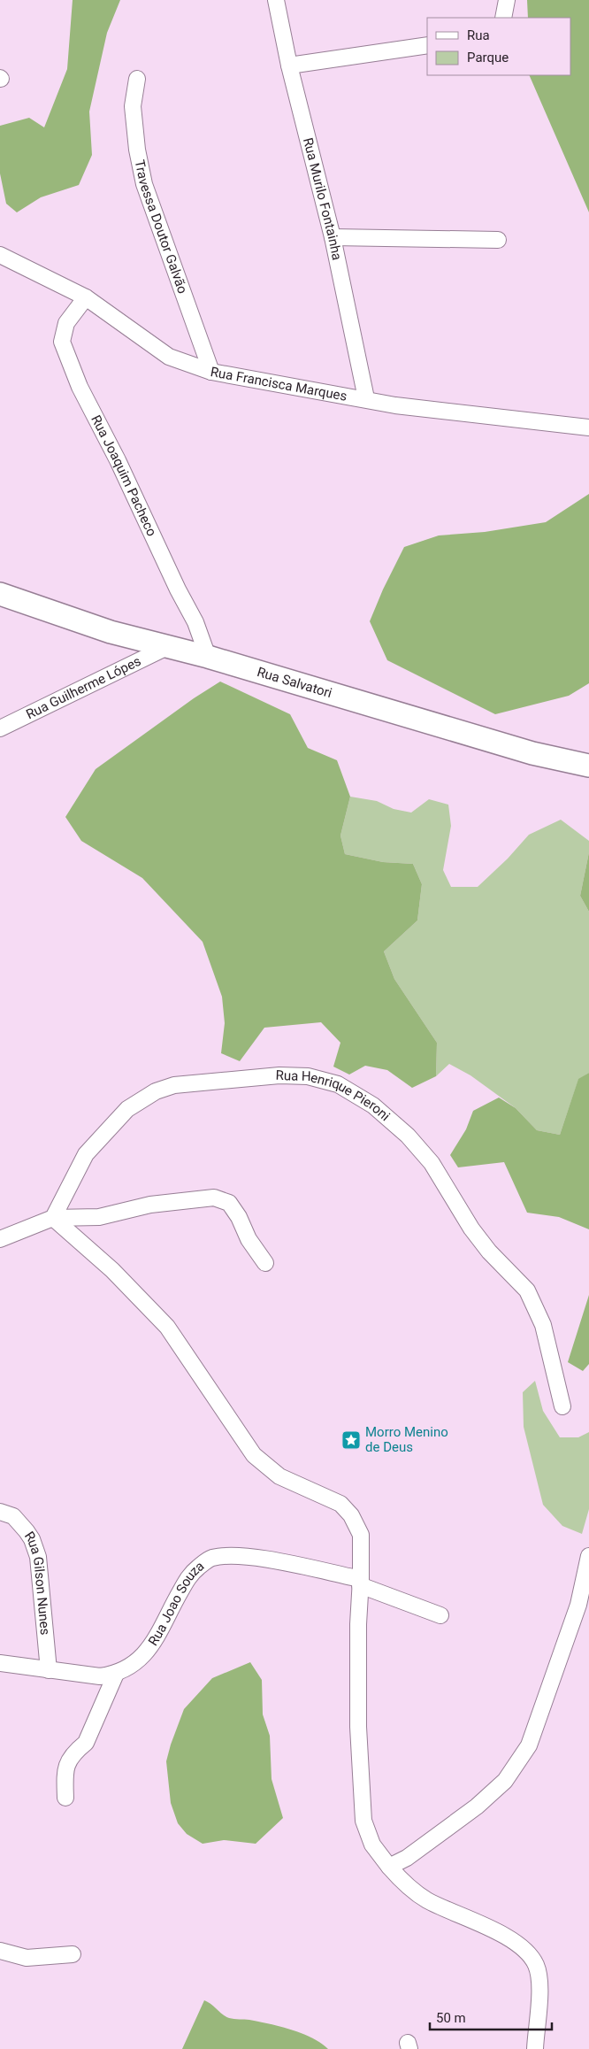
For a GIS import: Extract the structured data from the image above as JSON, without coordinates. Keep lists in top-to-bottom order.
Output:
{
  "streets": {
    "main road": ["Rua Salvatori"],
    "street": [
      "Rua Murilo Fontainha",
      "Travessa Doutor Galvão",
      "Rua Francisca Marques",
      "Rua Joaquim Pacheco",
      "Rua Guilherme Lópes",
      "Rua Henrique Pieroni",
      "Rua Gilson Nunes",
      "Rua Joao Souza"
    ]
  },
  "crossings": [
    ["Rua Murilo Fontainha", "Rua Francisca Marques"],
    ["Travessa Doutor Galvão", "Rua Francisca Marques"],
    ["Rua Francisca Marques", "Rua Joaquim Pacheco"],
    ["Rua Joaquim Pacheco", "Rua Salvatori"],
    ["Rua Salvatori", "Rua Guilherme Lópes"],
    ["Rua Gilson Nunes", "Rua Joao Souza"]
  ],
  "places": {
    "place": ["Morro Menino de Deus"]
  },
  "legend": ["Rua", "Parque"],
  "scale_bar": "50 m"
}
